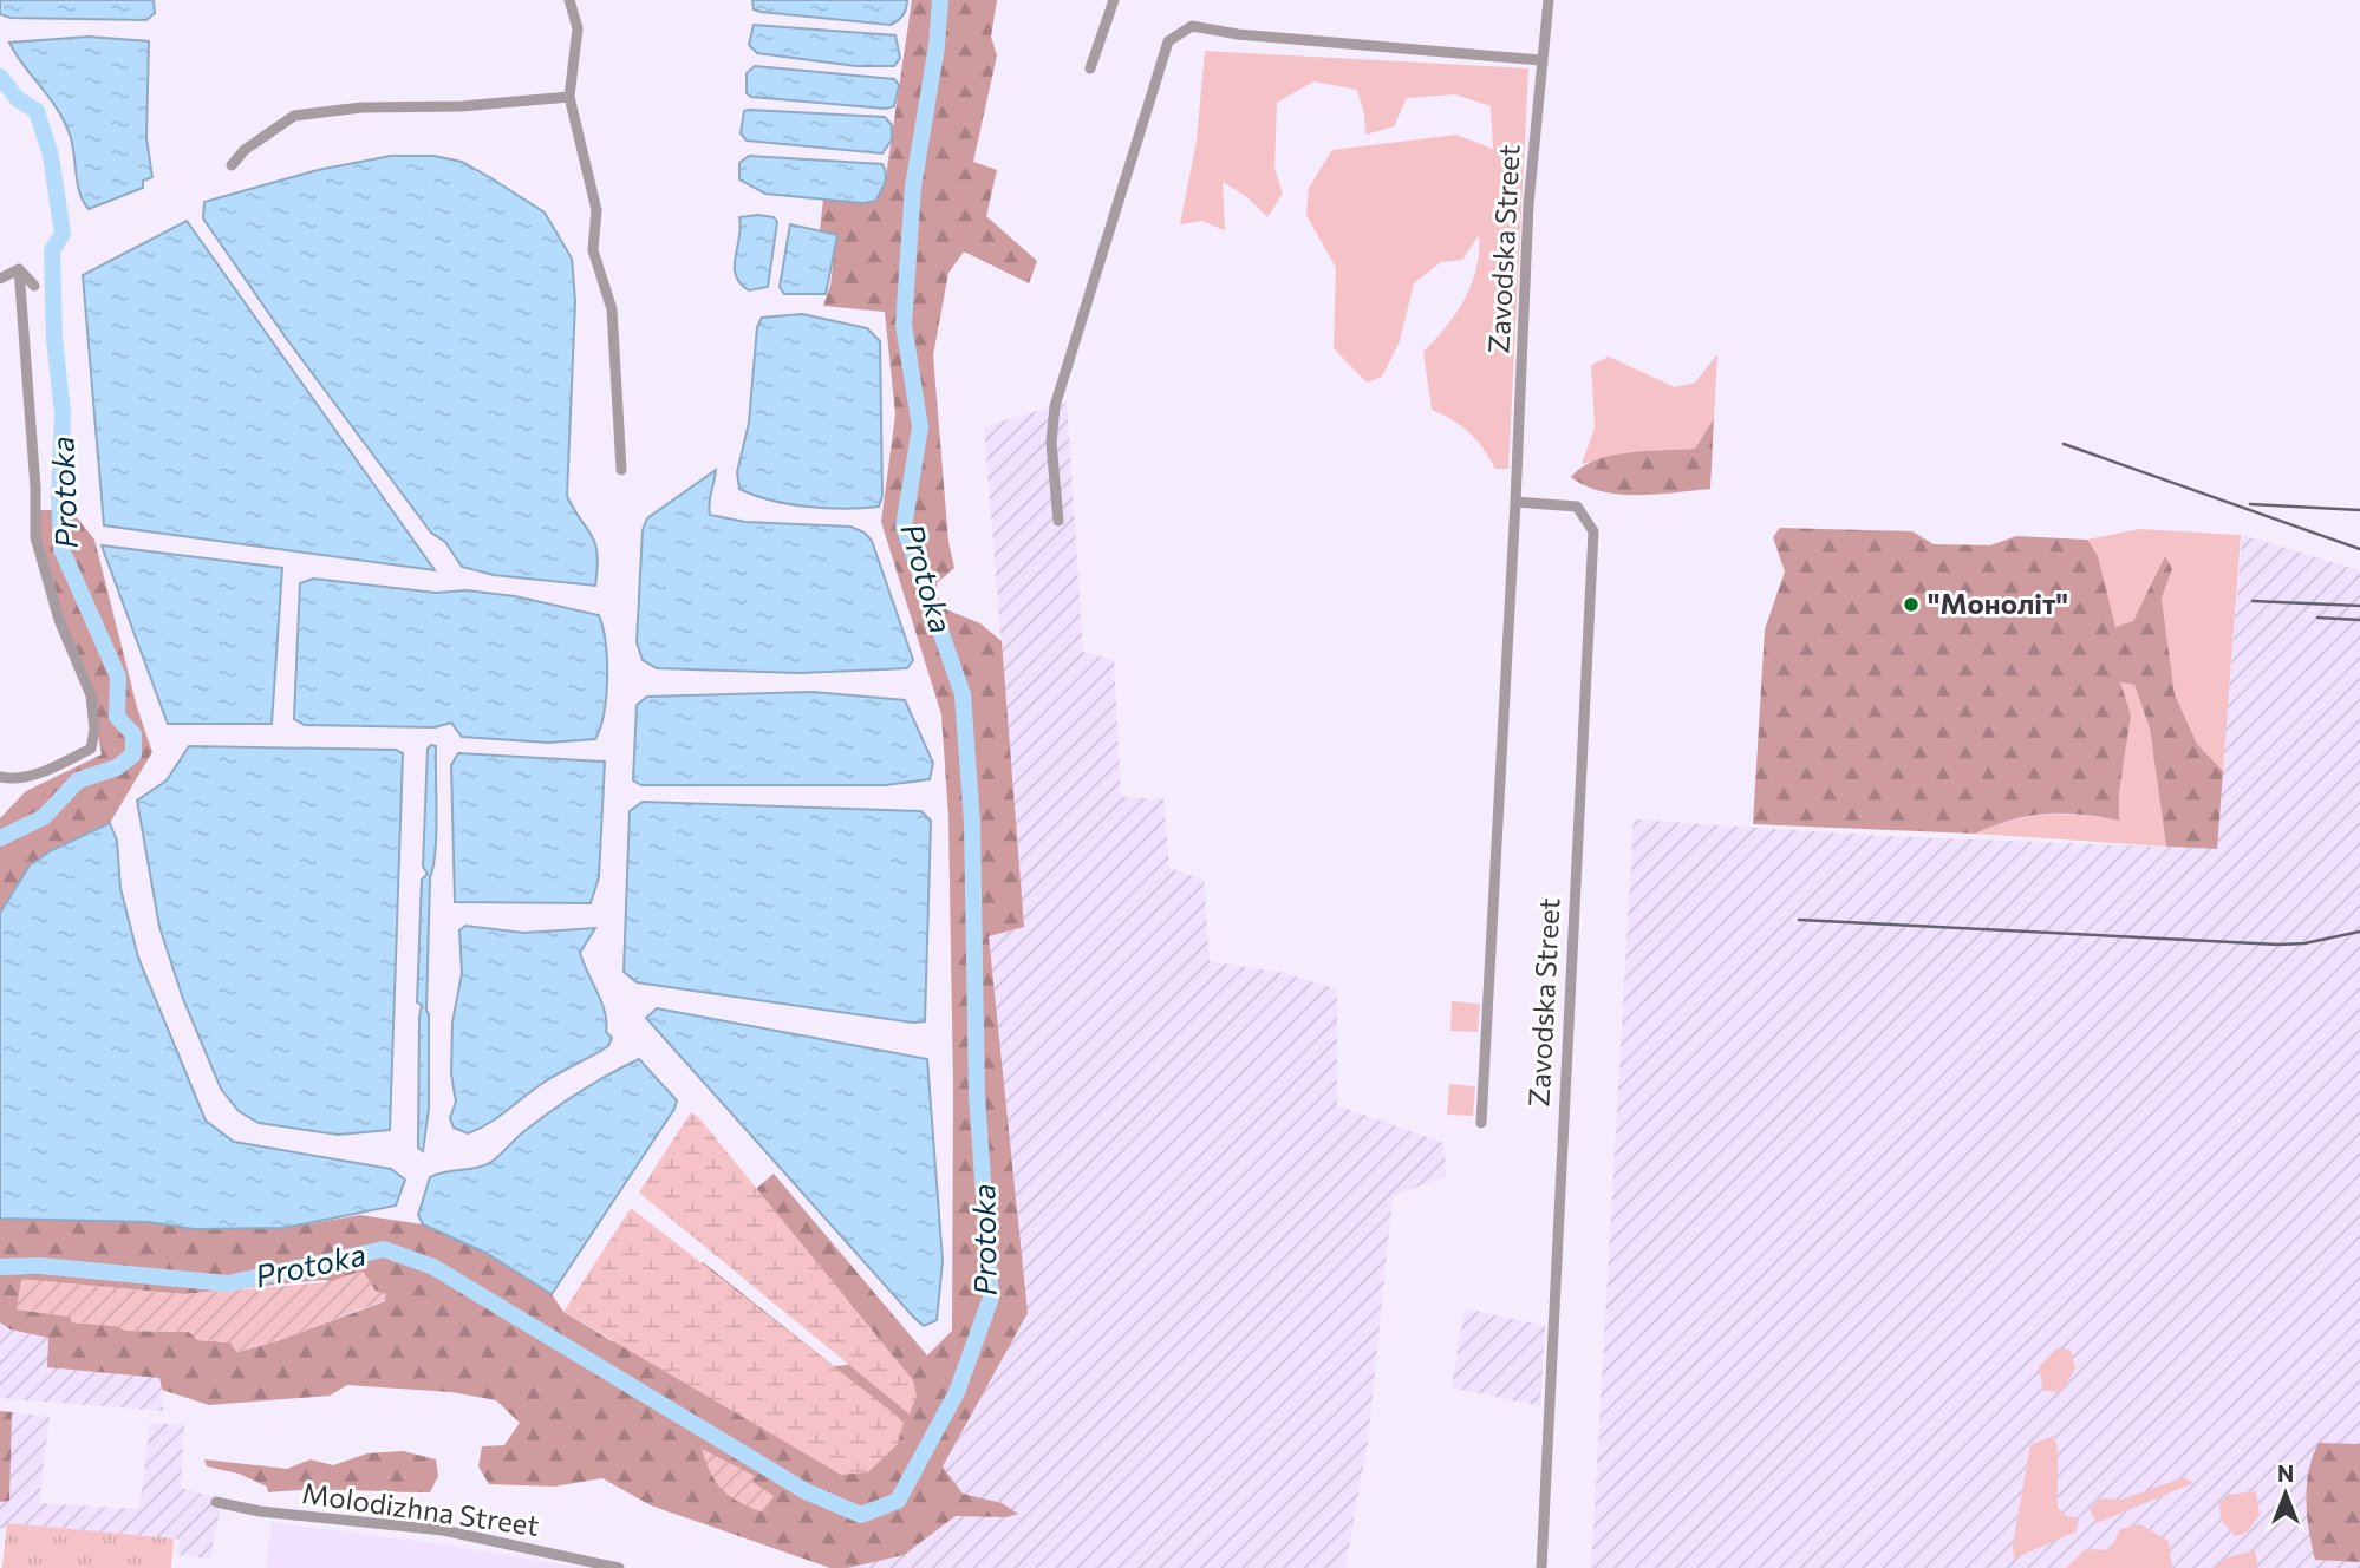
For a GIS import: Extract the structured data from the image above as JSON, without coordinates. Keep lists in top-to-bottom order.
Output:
{
  "streets": {
    "street": ["Zavodska Street", "Molodizhna Street"]
  },
  "water": ["Protoka"],
  "places": ["\"Моноліт\""],
  "north": "top"
}
